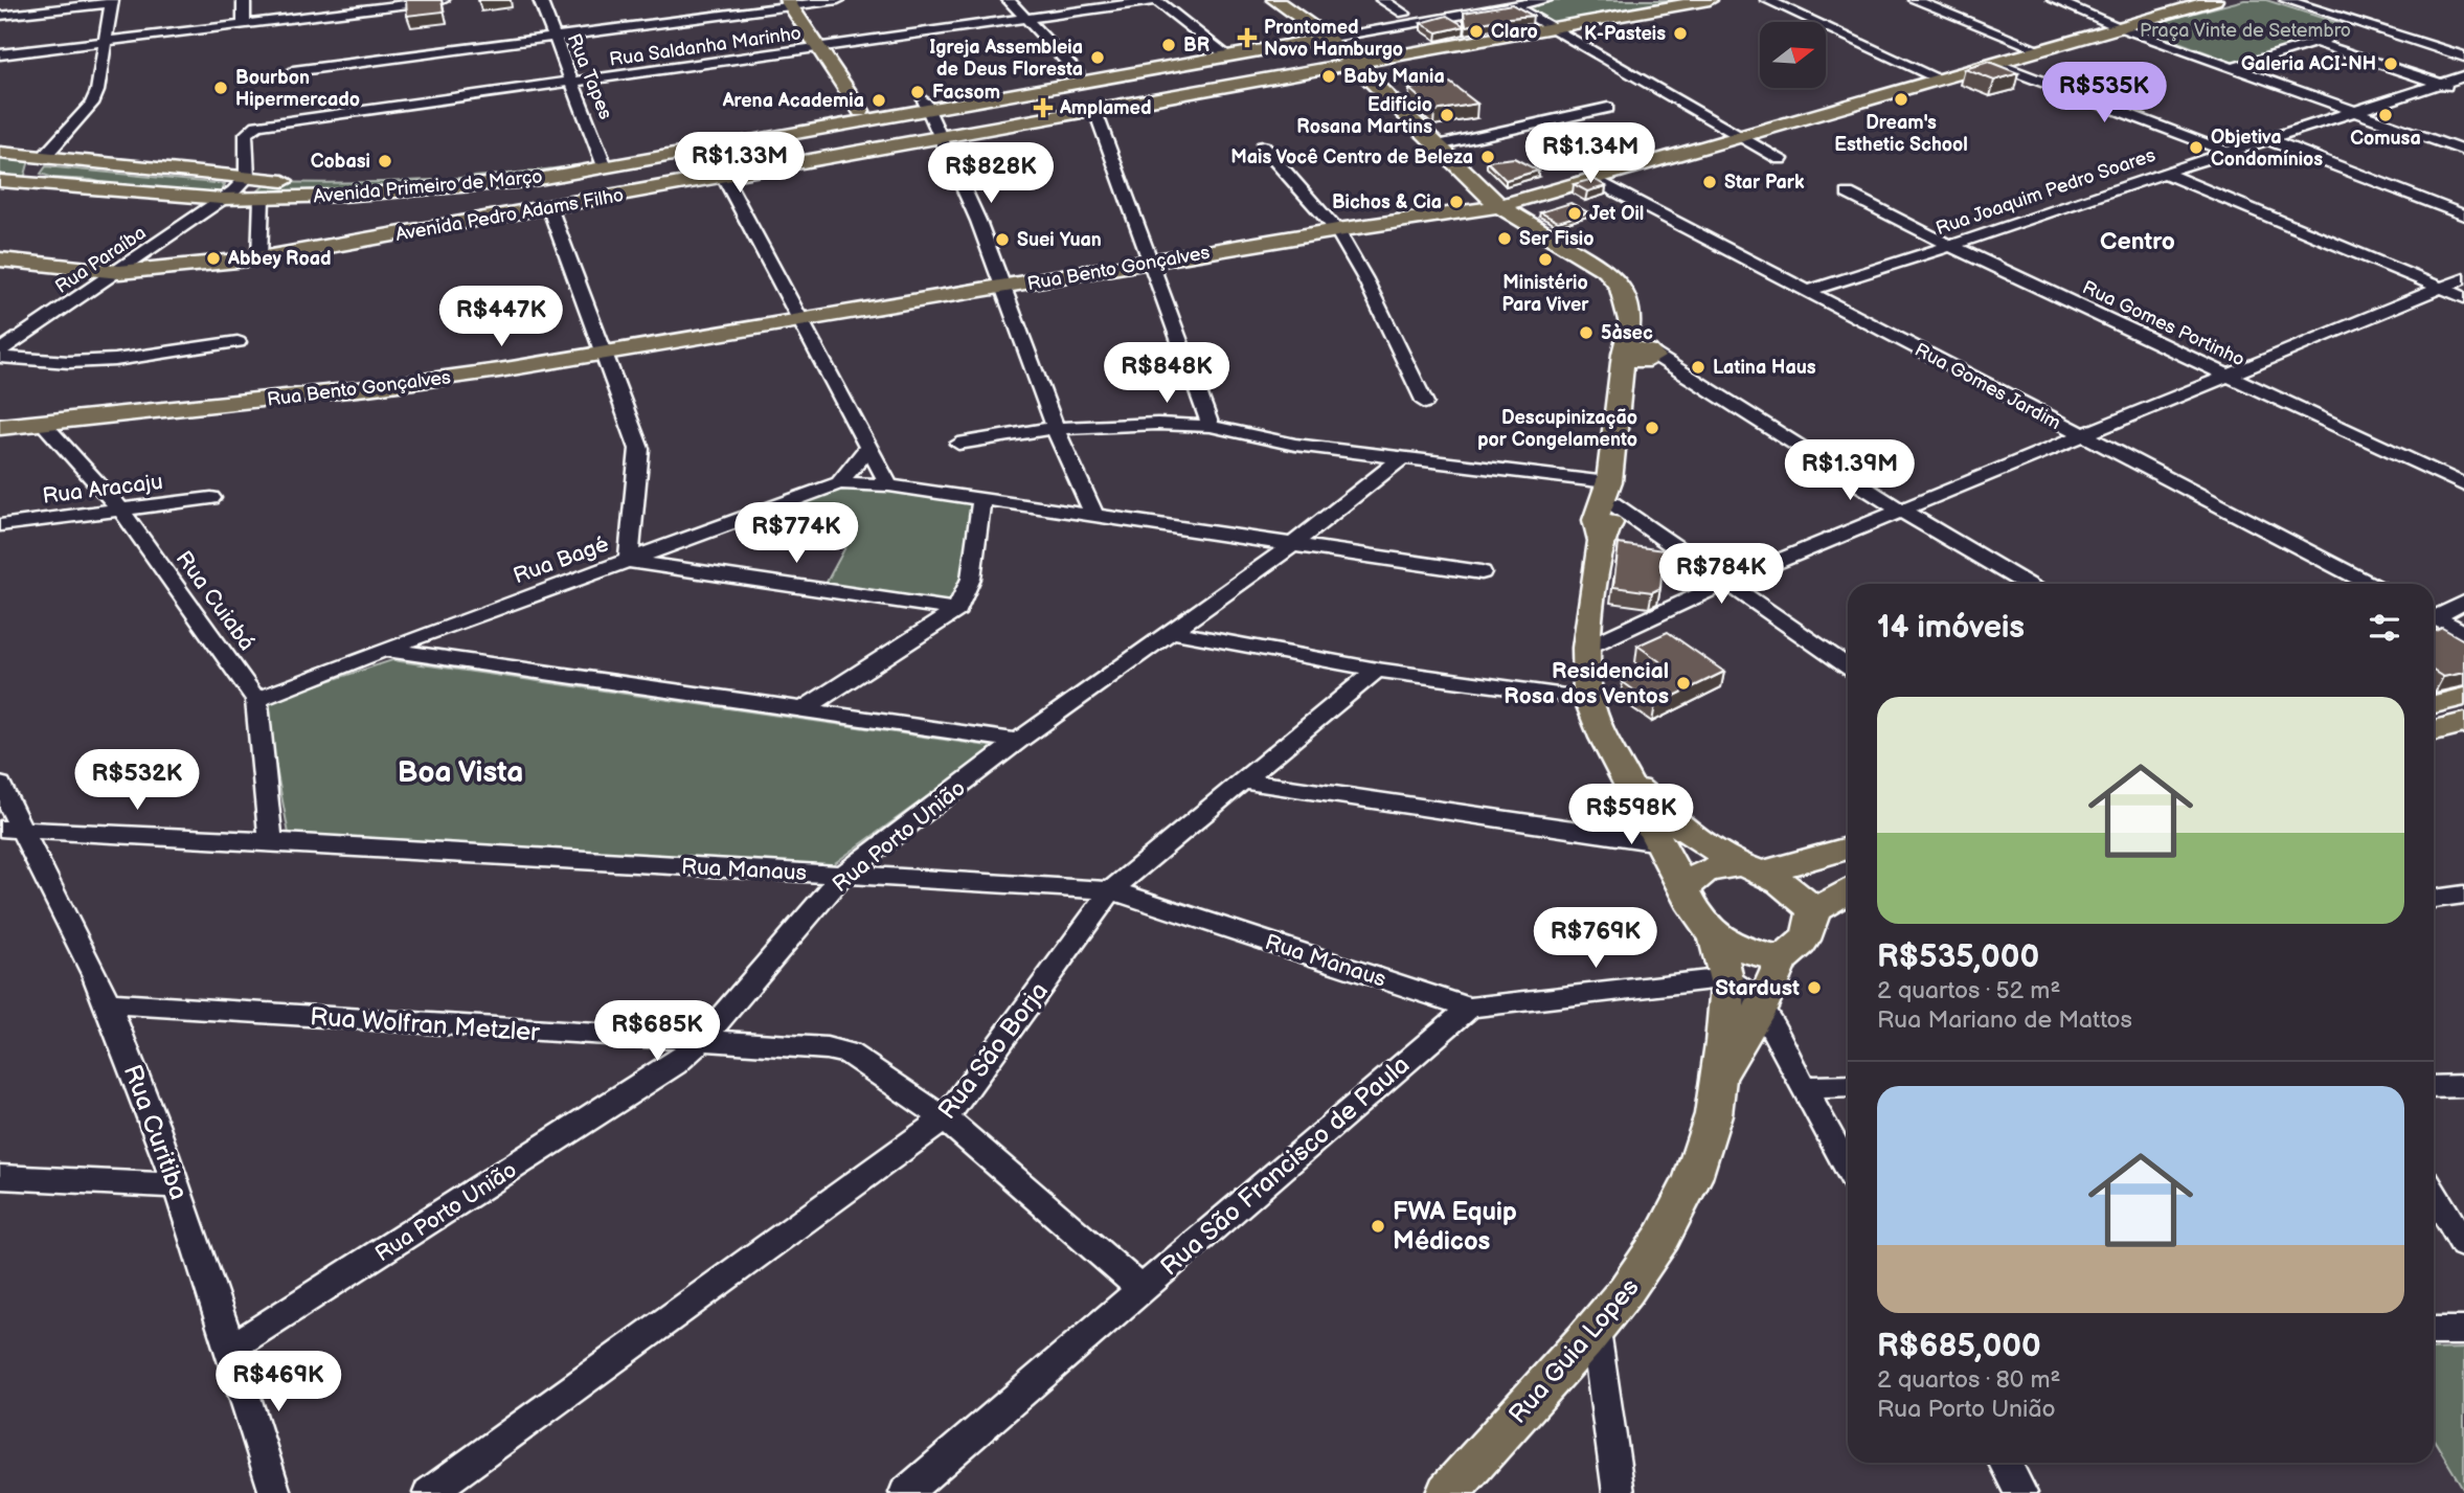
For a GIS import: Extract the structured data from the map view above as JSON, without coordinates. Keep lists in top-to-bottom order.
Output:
{
  "streets": {
    "main road": [
      "Avenida Primeiro de Março",
      "Avenida Pedro Adams Filho",
      "Rua Bento Gonçalves",
      "Rua Guia Lopes"
    ],
    "street": [
      "Rua Saldanha Marinho",
      "Rua Tapes",
      "Rua Joaquim Pedro Soares",
      "Rua Paraíba",
      "Rua Gomes Portinho",
      "Rua Gomes Jardim",
      "Rua Aracaju",
      "Rua Bagé",
      "Rua Cuiabá",
      "Rua Porto União",
      "Rua Manaus",
      "Rua Wolfran Metzler",
      "Rua São Borja",
      "Rua Curitiba",
      "Rua São Francisco de Paula"
    ]
  },
  "crossings": [
    ["Rua Saldanha Marinho", "Rua Tapes"],
    ["Rua Saldanha Marinho", "Avenida Primeiro de Março"],
    ["Rua Saldanha Marinho", "Rua Paraíba"],
    ["Rua Tapes", "Avenida Primeiro de Março"],
    ["Avenida Primeiro de Março", "Rua Paraíba"],
    ["Rua Joaquim Pedro Soares", "Rua Gomes Portinho"],
    ["Rua Joaquim Pedro Soares", "Rua Gomes Jardim"],
    ["Avenida Pedro Adams Filho", "Rua Paraíba"],
    ["Rua Bento Gonçalves", "Rua Gomes Jardim"],
    ["Rua Bento Gonçalves", "Rua Cuiabá"],
    ["Rua Aracaju", "Rua Cuiabá"],
    ["Rua Bagé", "Rua Cuiabá"],
    ["Rua Porto União", "Rua Manaus"],
    ["Rua Porto União", "Rua Wolfran Metzler"],
    ["Rua Porto União", "Rua Curitiba"],
    ["Rua Manaus", "Rua São Borja"],
    ["Rua Manaus", "Rua Curitiba"],
    ["Rua Manaus", "Rua São Francisco de Paula"],
    ["Rua Wolfran Metzler", "Rua São Borja"],
    ["Rua Wolfran Metzler", "Rua Curitiba"],
    ["Rua Wolfran Metzler", "Rua São Francisco de Paula"]
  ],
  "districts": ["Centro", "Boa Vista"],
  "parks": ["Praça Vinte de Setembro"],
  "places": {
    "other": [
      "Claro",
      "K-Pasteis",
      "BR",
      "Igreja Assembleia de Deus Floresta",
      "Galeria ACI-NH",
      "Baby Mania",
      "Bourbon Hipermercado",
      "Facsom",
      "Dream's Esthetic School",
      "Arena Academia",
      "Edifício Rosana Martins",
      "Comusa",
      "Objetiva Condomínios",
      "Mais Você Centro de Beleza",
      "Cobasi",
      "Star Park",
      "Bichos & Cia",
      "Jet Oil",
      "Ser Fisio",
      "Suei Yuan",
      "Abbey Road",
      "Ministério Para Viver",
      "5àsec",
      "Latina Haus",
      "Descupinização por Congelamento",
      "Residencial Rosa dos Ventos",
      "Stardust",
      "FWA Equip Médicos"
    ],
    "health": ["Prontomed Novo Hamburgo", "Amplamed"]
  },
  "north": "right",
  "page": {
    "price": [
      "R$535K",
      "R$1.34M",
      "R$1.33M",
      "R$828K",
      "R$447K",
      "R$848K",
      "R$1.39M",
      "R$774K",
      "R$784K",
      "R$532K",
      "R$598K",
      "R$769K",
      "R$685K",
      "R$469K"
    ],
    "heading": "14 imóveis",
    "list": [
      {
        "name": "R$535,000",
        "note": "2 quartos · 52 m² · Rua Mariano de Mattos"
      },
      {
        "name": "R$685,000",
        "note": "2 quartos · 80 m² · Rua Porto União"
      }
    ]
  }
}
